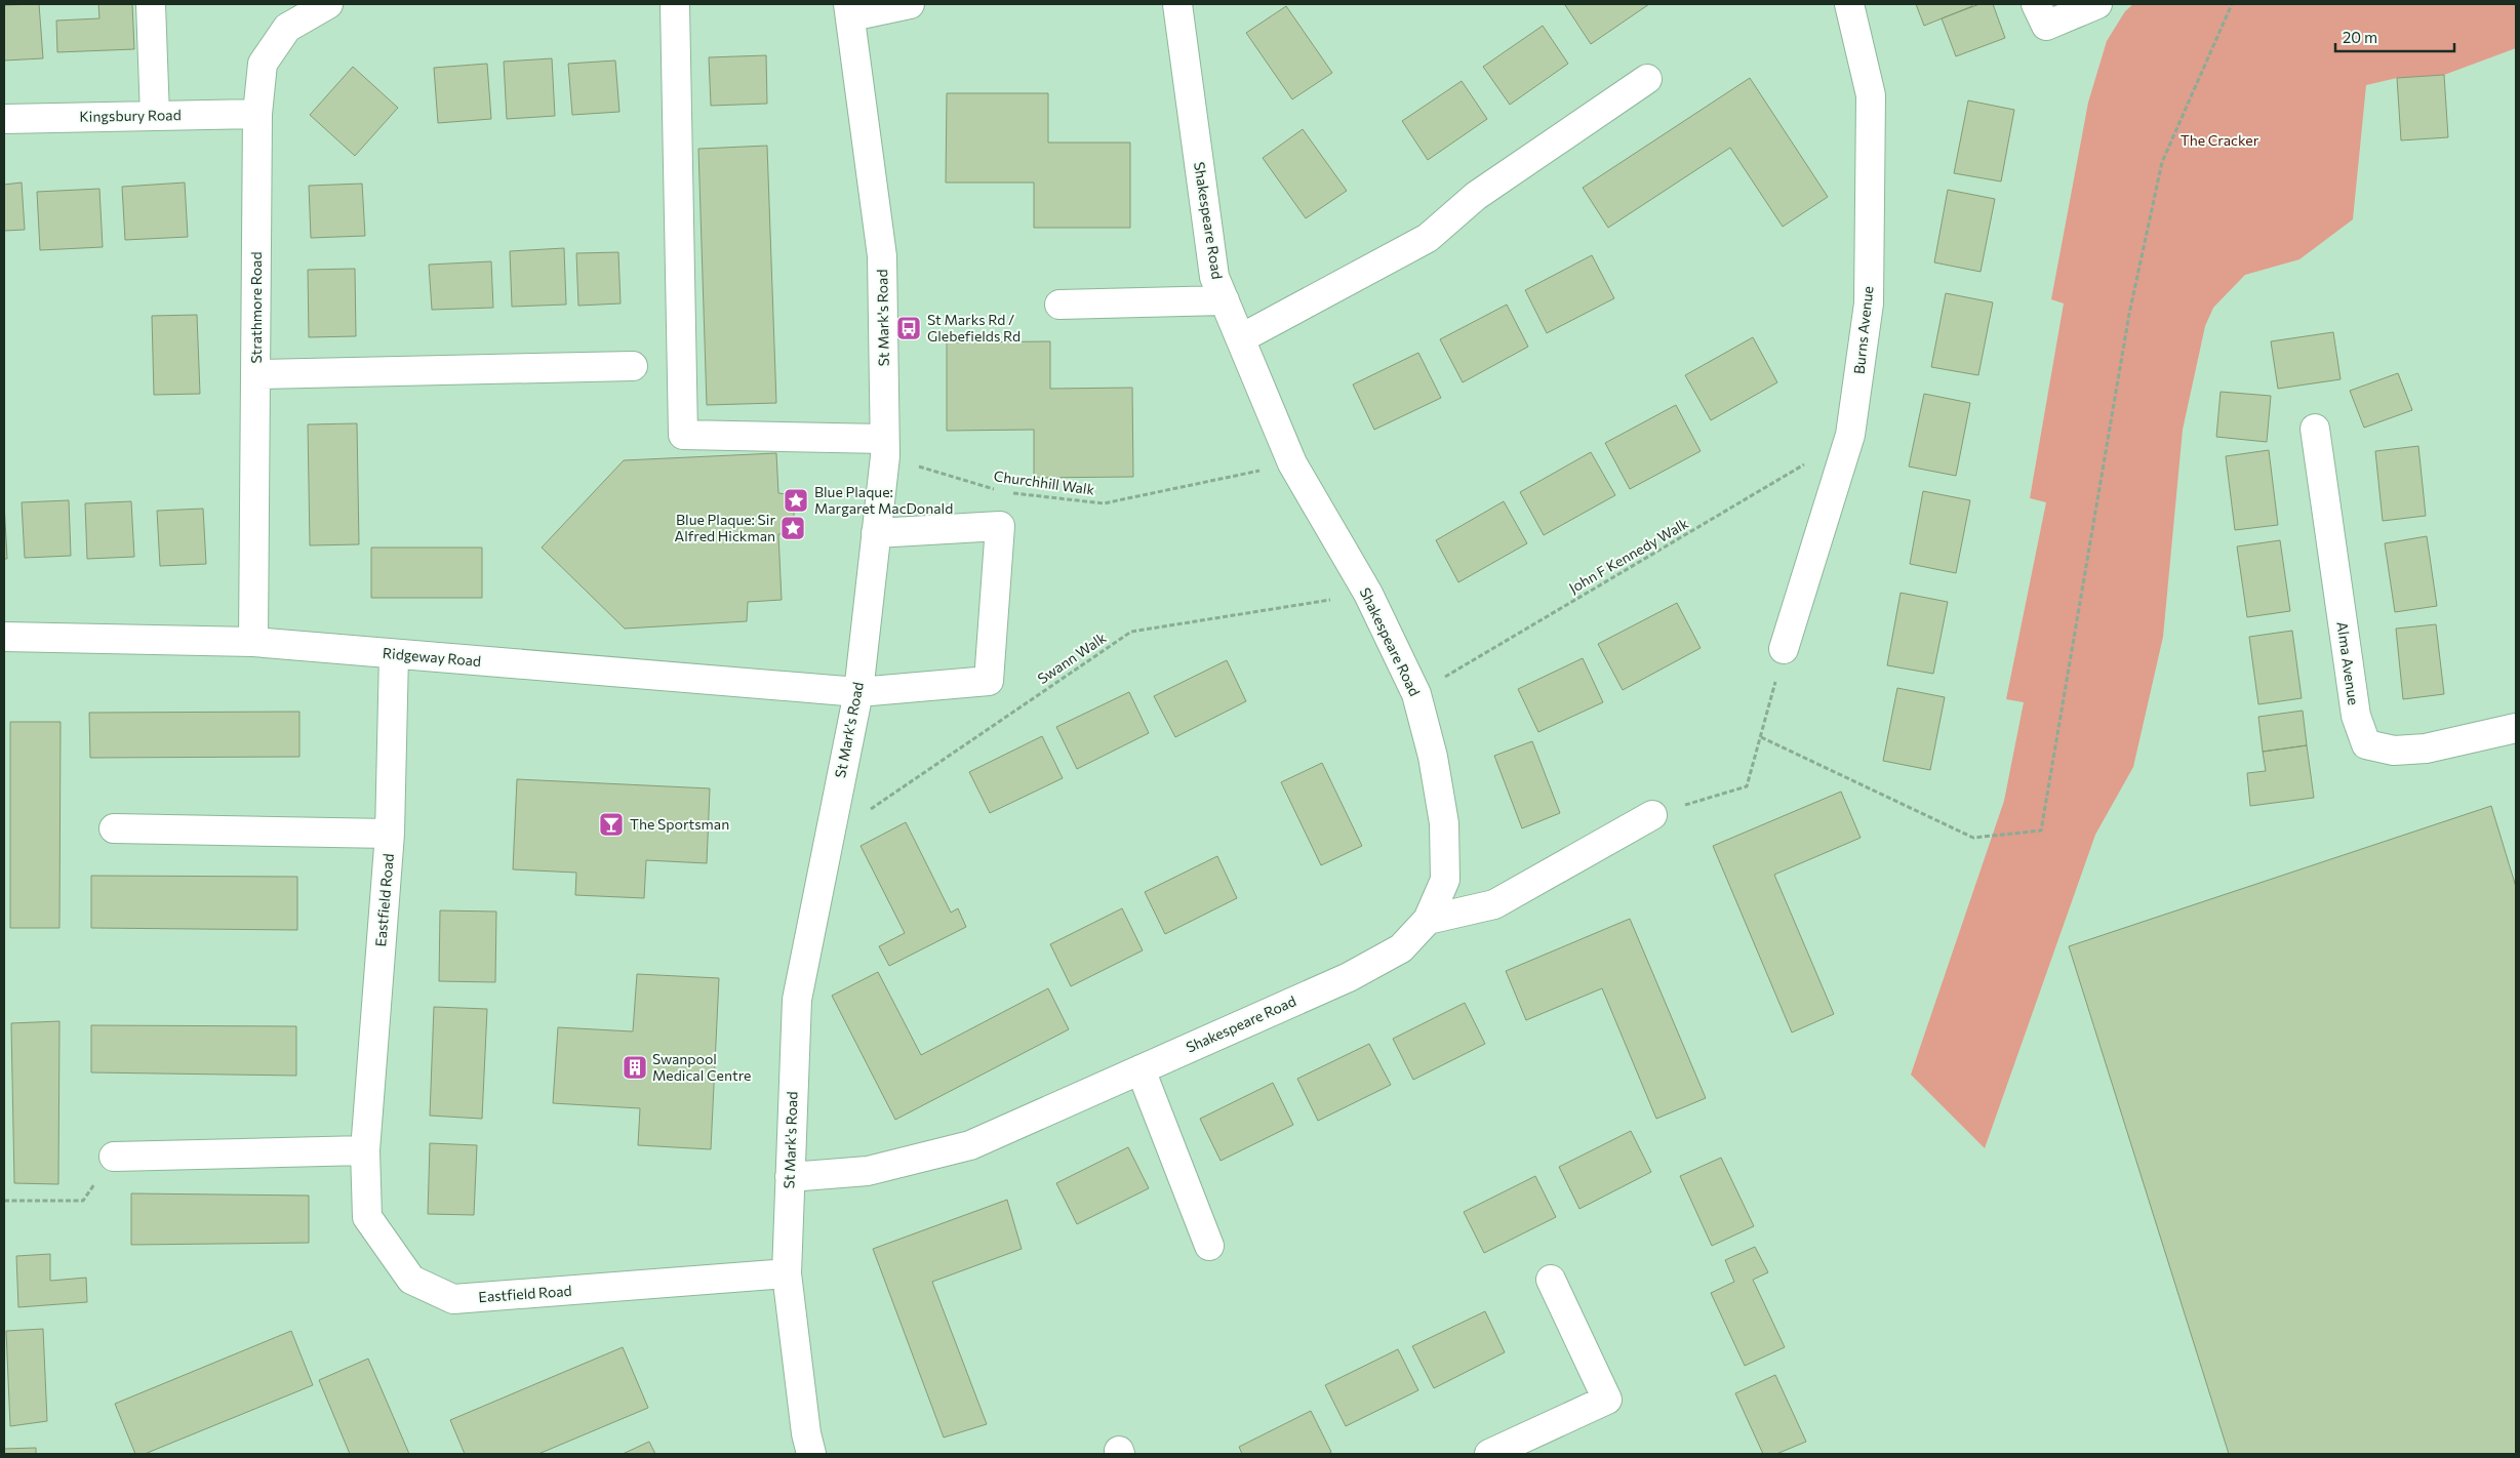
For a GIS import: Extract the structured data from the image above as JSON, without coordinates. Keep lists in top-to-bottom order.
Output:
{
  "streets": {
    "street": [
      "Kingsbury Road",
      "Shakespeare Road",
      "Strathmore Road",
      "St Mark's Road",
      "Burns Avenue",
      "Ridgeway Road",
      "Alma Avenue",
      "Eastfield Road"
    ],
    "path": ["Churchhill Walk", "John F Kennedy Walk", "Swann Walk"]
  },
  "crossings": [
    ["Kingsbury Road", "Strathmore Road"],
    ["Shakespeare Road", "St Mark's Road"],
    ["Shakespeare Road", "Churchhill Walk"],
    ["Shakespeare Road", "John F Kennedy Walk"],
    ["Shakespeare Road", "Swann Walk"],
    ["Strathmore Road", "Ridgeway Road"],
    ["St Mark's Road", "Churchhill Walk"],
    ["St Mark's Road", "Ridgeway Road"],
    ["St Mark's Road", "Swann Walk"],
    ["St Mark's Road", "Eastfield Road"],
    ["Burns Avenue", "John F Kennedy Walk"],
    ["Ridgeway Road", "Eastfield Road"]
  ],
  "parks": ["The Cracker"],
  "places": {
    "bus stop": ["St Marks Rd / Glebefields Rd"],
    "place": ["Blue Plaque: Margaret MacDonald", "Blue Plaque: Sir Alfred Hickman"],
    "bar": ["The Sportsman"],
    "building": ["Swanpool Medical Centre"]
  },
  "scale_bar": "20 m"
}
